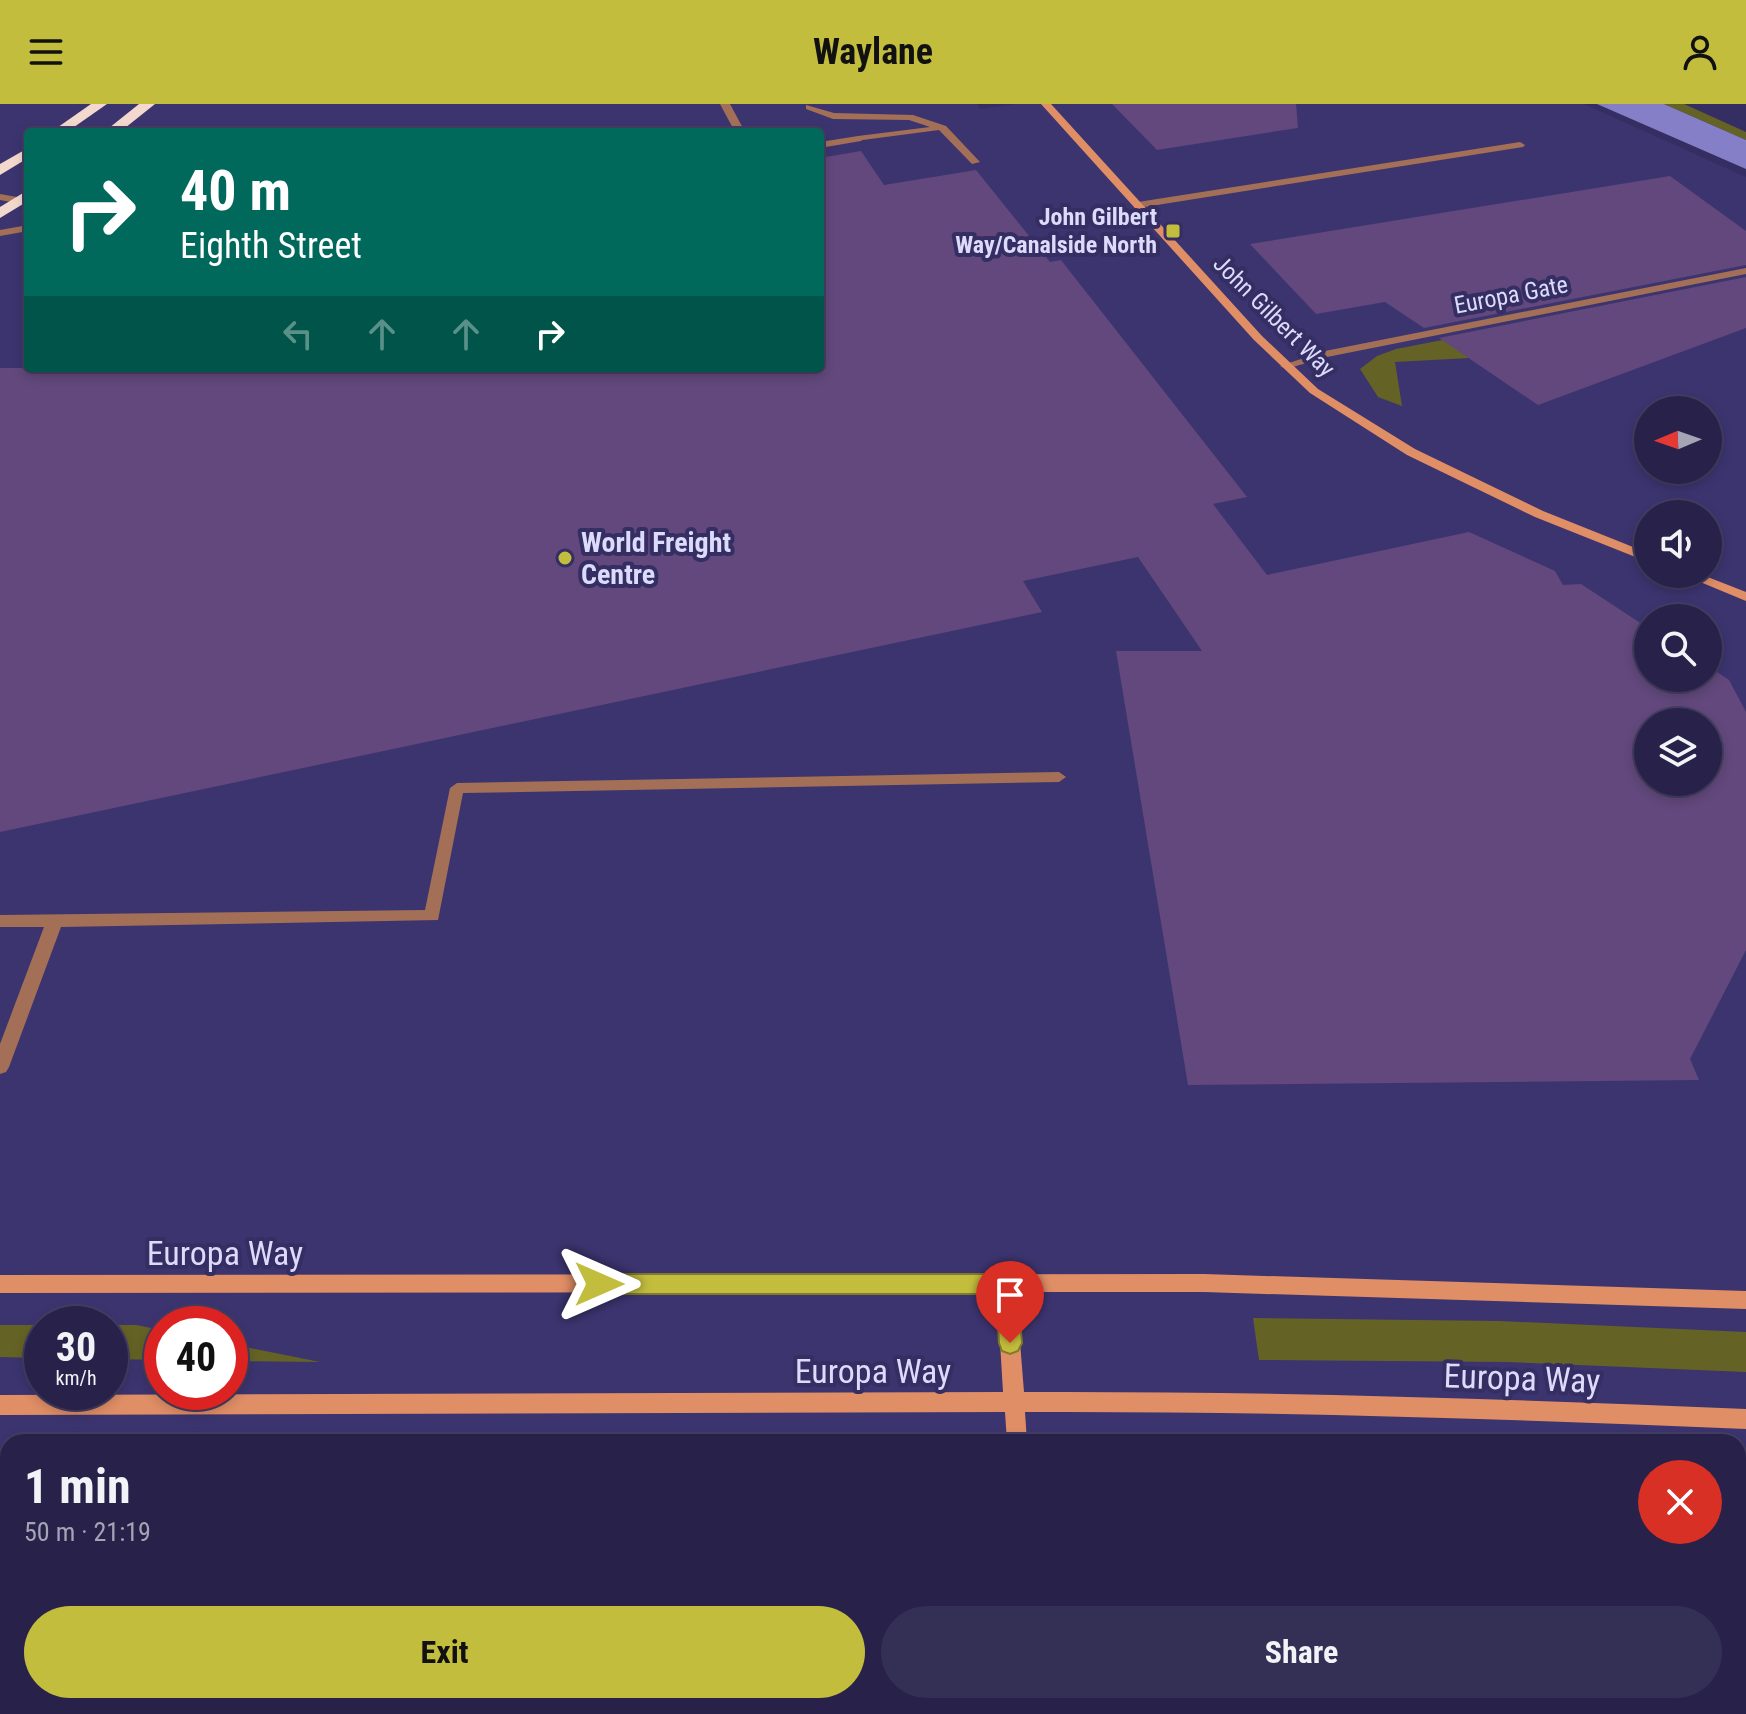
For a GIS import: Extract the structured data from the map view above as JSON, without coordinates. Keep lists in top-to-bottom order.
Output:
{
  "streets": {
    "street": ["Europa Gate", "John Gilbert Way", "Europa Way"]
  },
  "crossings": [
    ["Europa Gate", "John Gilbert Way"]
  ],
  "places": {
    "transit": ["John Gilbert Way/Canalside North"],
    "other": ["World Freight Centre"]
  },
  "north": "left",
  "page": {
    "header": "Waylane",
    "turn": ["40 m", "Eighth Street"],
    "speed": "30 km/h",
    "limit": "40",
    "heading": ["1 min", "50 m · 21:19"],
    "buttons": ["Exit", "Share"]
  }
}
